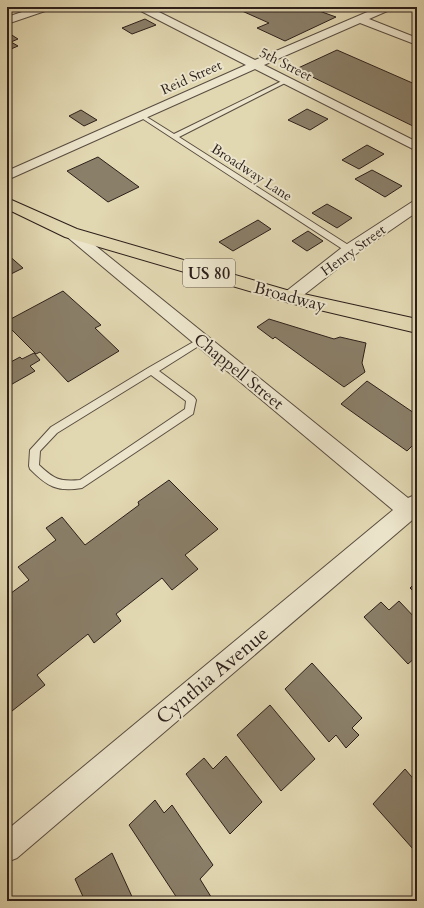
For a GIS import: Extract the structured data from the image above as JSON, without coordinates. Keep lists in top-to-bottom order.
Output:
{
  "streets": {
    "main road": ["US 80", "Broadway"],
    "street": [
      "5th Street",
      "Reid Street",
      "Henry Street",
      "Chappell Street",
      "Cynthia Avenue"
    ],
    "lane": ["Broadway Lane"]
  },
  "crossings": [
    ["5th Street", "Reid Street"],
    ["Reid Street", "Broadway Lane"],
    ["Broadway Lane", "Henry Street"],
    ["Henry Street", "Broadway"],
    ["Broadway", "Chappell Street"],
    ["Chappell Street", "Cynthia Avenue"]
  ]
}
